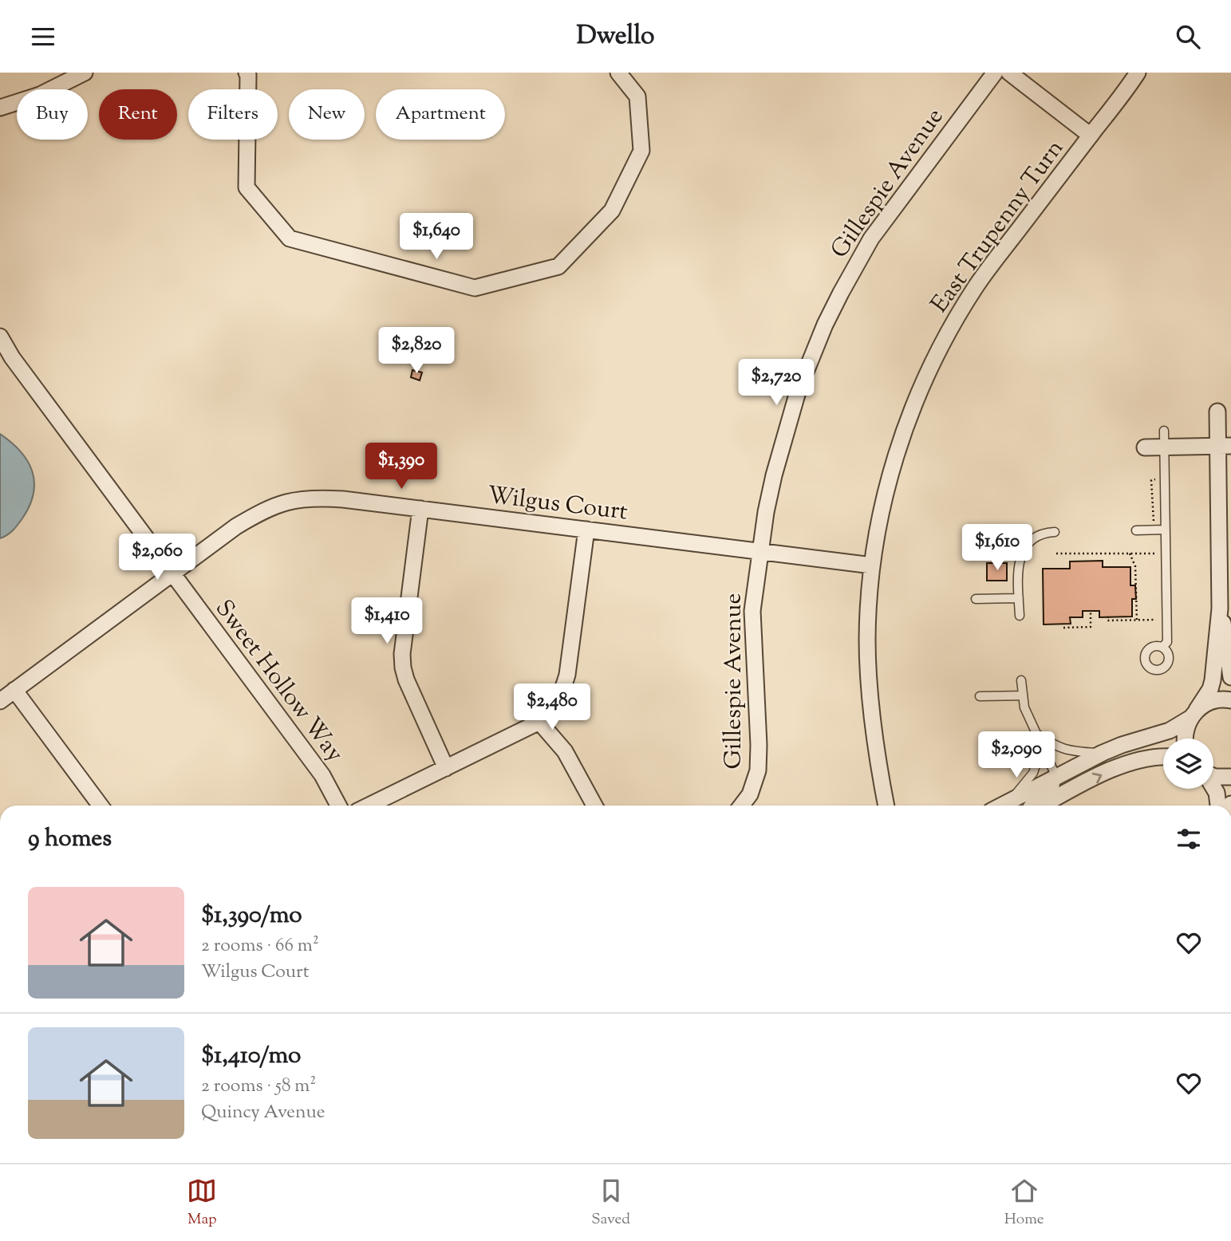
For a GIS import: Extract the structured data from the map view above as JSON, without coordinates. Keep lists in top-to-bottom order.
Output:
{
  "streets": {
    "street": [
      "Gillespie Avenue",
      "East Trupenny Turn",
      "Wilgus Court",
      "Sweet Hollow Way"
    ]
  },
  "crossings": [
    ["Gillespie Avenue", "Wilgus Court"],
    ["East Trupenny Turn", "Wilgus Court"],
    ["Wilgus Court", "Sweet Hollow Way"]
  ],
  "page": {
    "header": "Dwello",
    "chip": [
      "Buy",
      "Rent",
      "Filters",
      "New",
      "Apartment"
    ],
    "price": [
      "$1,640",
      "$2,820",
      "$2,720",
      "$1,390",
      "$1,610",
      "$2,060",
      "$1,410",
      "$2,480",
      "$2,090"
    ],
    "heading": "9 homes",
    "list": [
      {
        "name": "$1,390/mo",
        "note": "2 rooms · 66 m² · Wilgus Court"
      },
      {
        "name": "$1,410/mo",
        "note": "2 rooms · 58 m² · Quincy Avenue"
      }
    ],
    "tabs": ["Map", "Saved", "Home"]
  }
}
